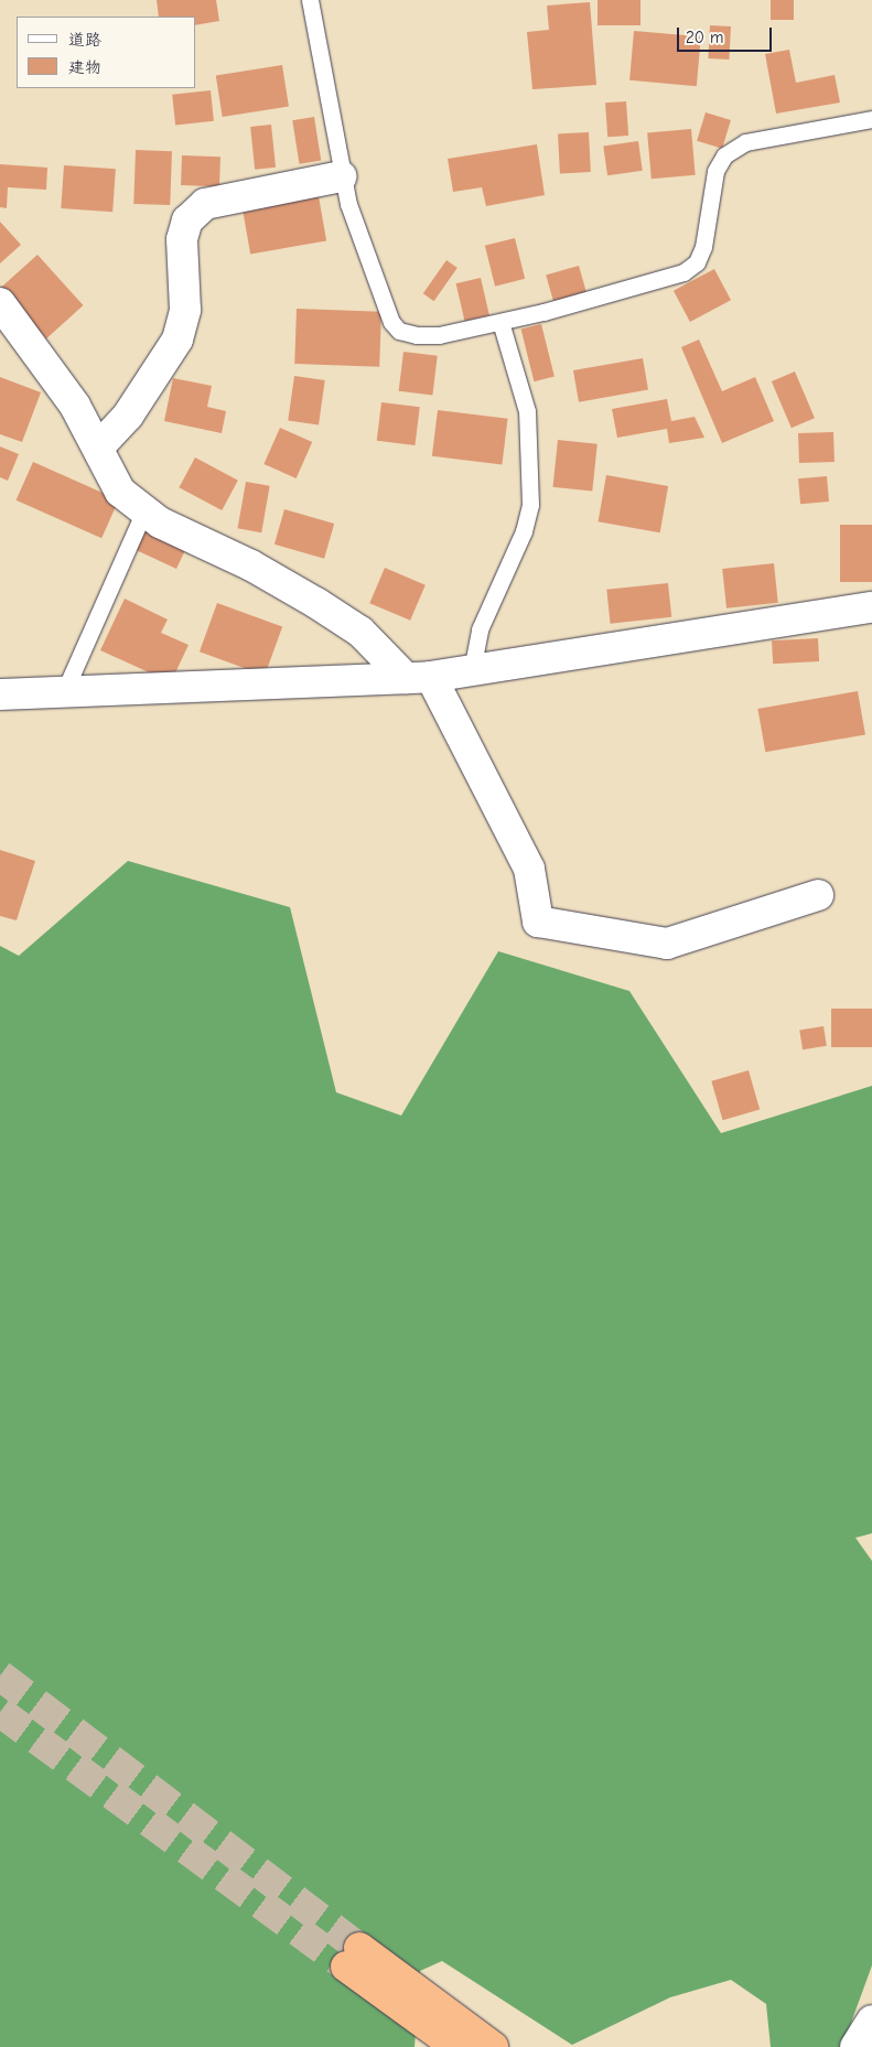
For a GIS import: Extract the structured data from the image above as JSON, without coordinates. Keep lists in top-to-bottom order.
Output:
{
  "legend": ["道路", "建物"],
  "scale_bar": "20 m"
}
